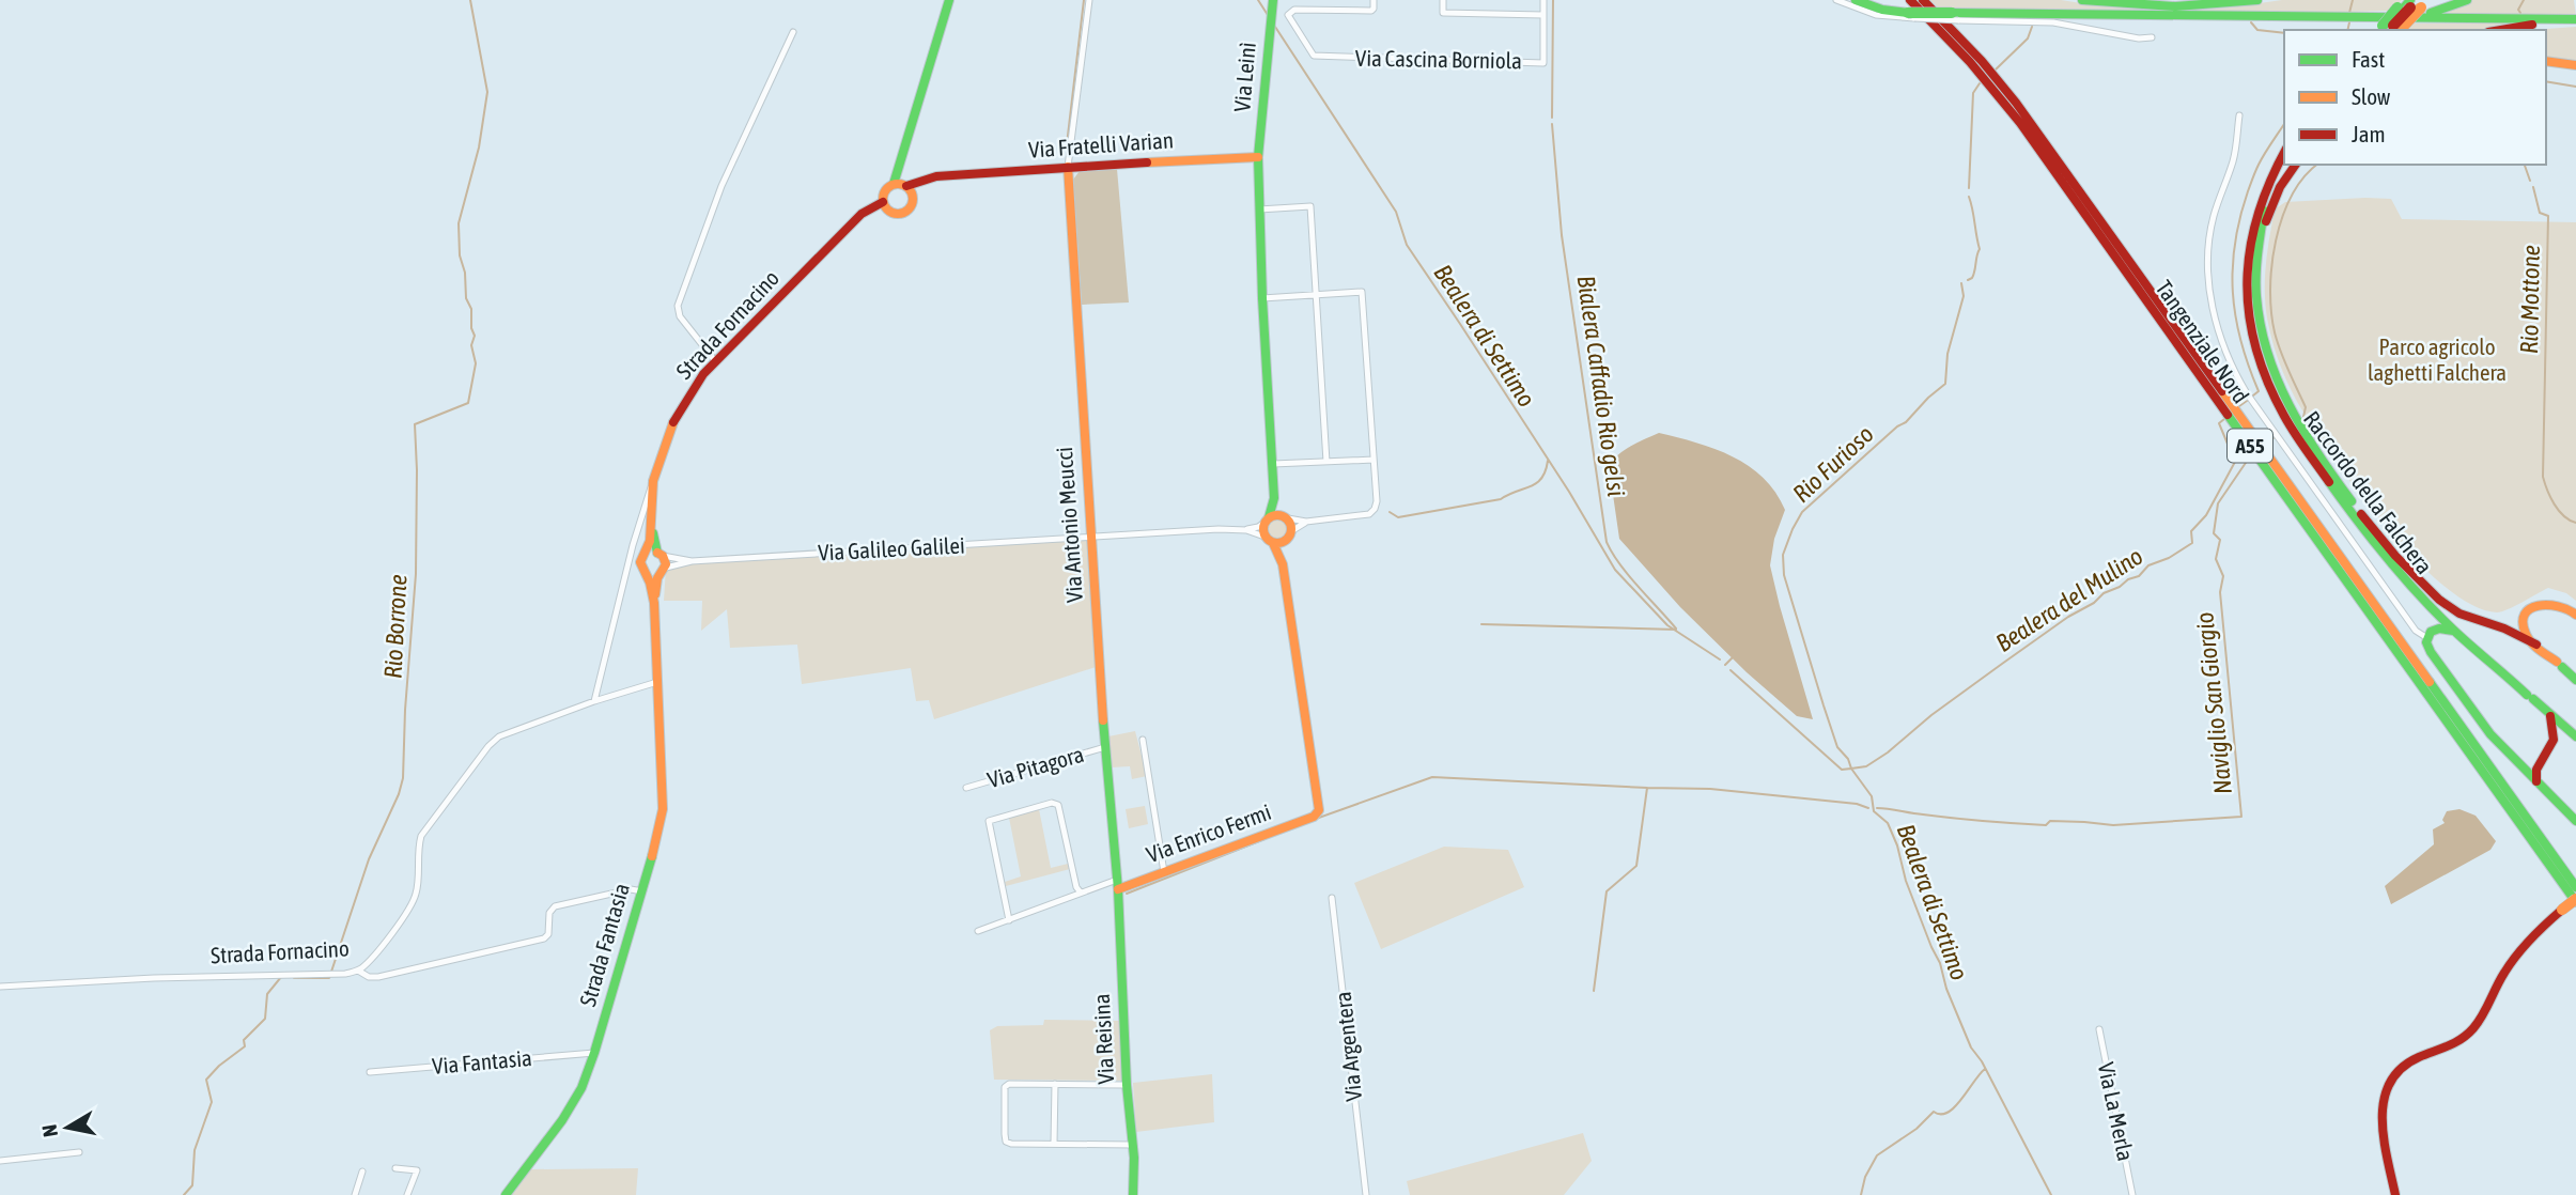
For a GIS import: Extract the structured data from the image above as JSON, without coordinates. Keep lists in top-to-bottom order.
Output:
{
  "streets": {
    "main road": [
      "Via Leinì",
      "Via Fratelli Varian",
      "Strada Fornacino",
      "Tangenziale Nord",
      "A55",
      "Raccordo della Falchera",
      "Via Antonio Meucci",
      "Via Enrico Fermi",
      "Strada Fantasia",
      "Via Reisina"
    ],
    "street": [
      "Via Cascina Borniola",
      "Via Galileo Galilei",
      "Via Pitagora",
      "Via Argentera",
      "Via Fantasia",
      "Via La Merla"
    ]
  },
  "crossings": [
    ["Via Leinì", "Via Fratelli Varian"],
    ["Via Fratelli Varian", "Strada Fornacino"],
    ["Via Fratelli Varian", "Via Antonio Meucci"],
    ["Strada Fornacino", "Via Galileo Galilei"],
    ["Strada Fornacino", "Strada Fantasia"],
    ["A55", "Raccordo della Falchera"],
    ["Via Antonio Meucci", "Via Galileo Galilei"],
    ["Via Antonio Meucci", "Via Pitagora"],
    ["Via Antonio Meucci", "Via Enrico Fermi"],
    ["Via Antonio Meucci", "Via Reisina"],
    ["Via Galileo Galilei", "Strada Fantasia"],
    ["Via Enrico Fermi", "Via Reisina"],
    ["Strada Fantasia", "Via Fantasia"]
  ],
  "water": [
    "Rio Mottone",
    "Bealera di Settimo",
    "Bialera Caffadio Rio gelsi",
    "Rio Furioso",
    "Bealera del Mulino",
    "Rio Borrone",
    "Naviglio San Giorgio"
  ],
  "parks": ["Parco agricolo laghetti Falchera"],
  "legend": ["Fast", "Slow", "Jam"],
  "north": "left"
}
